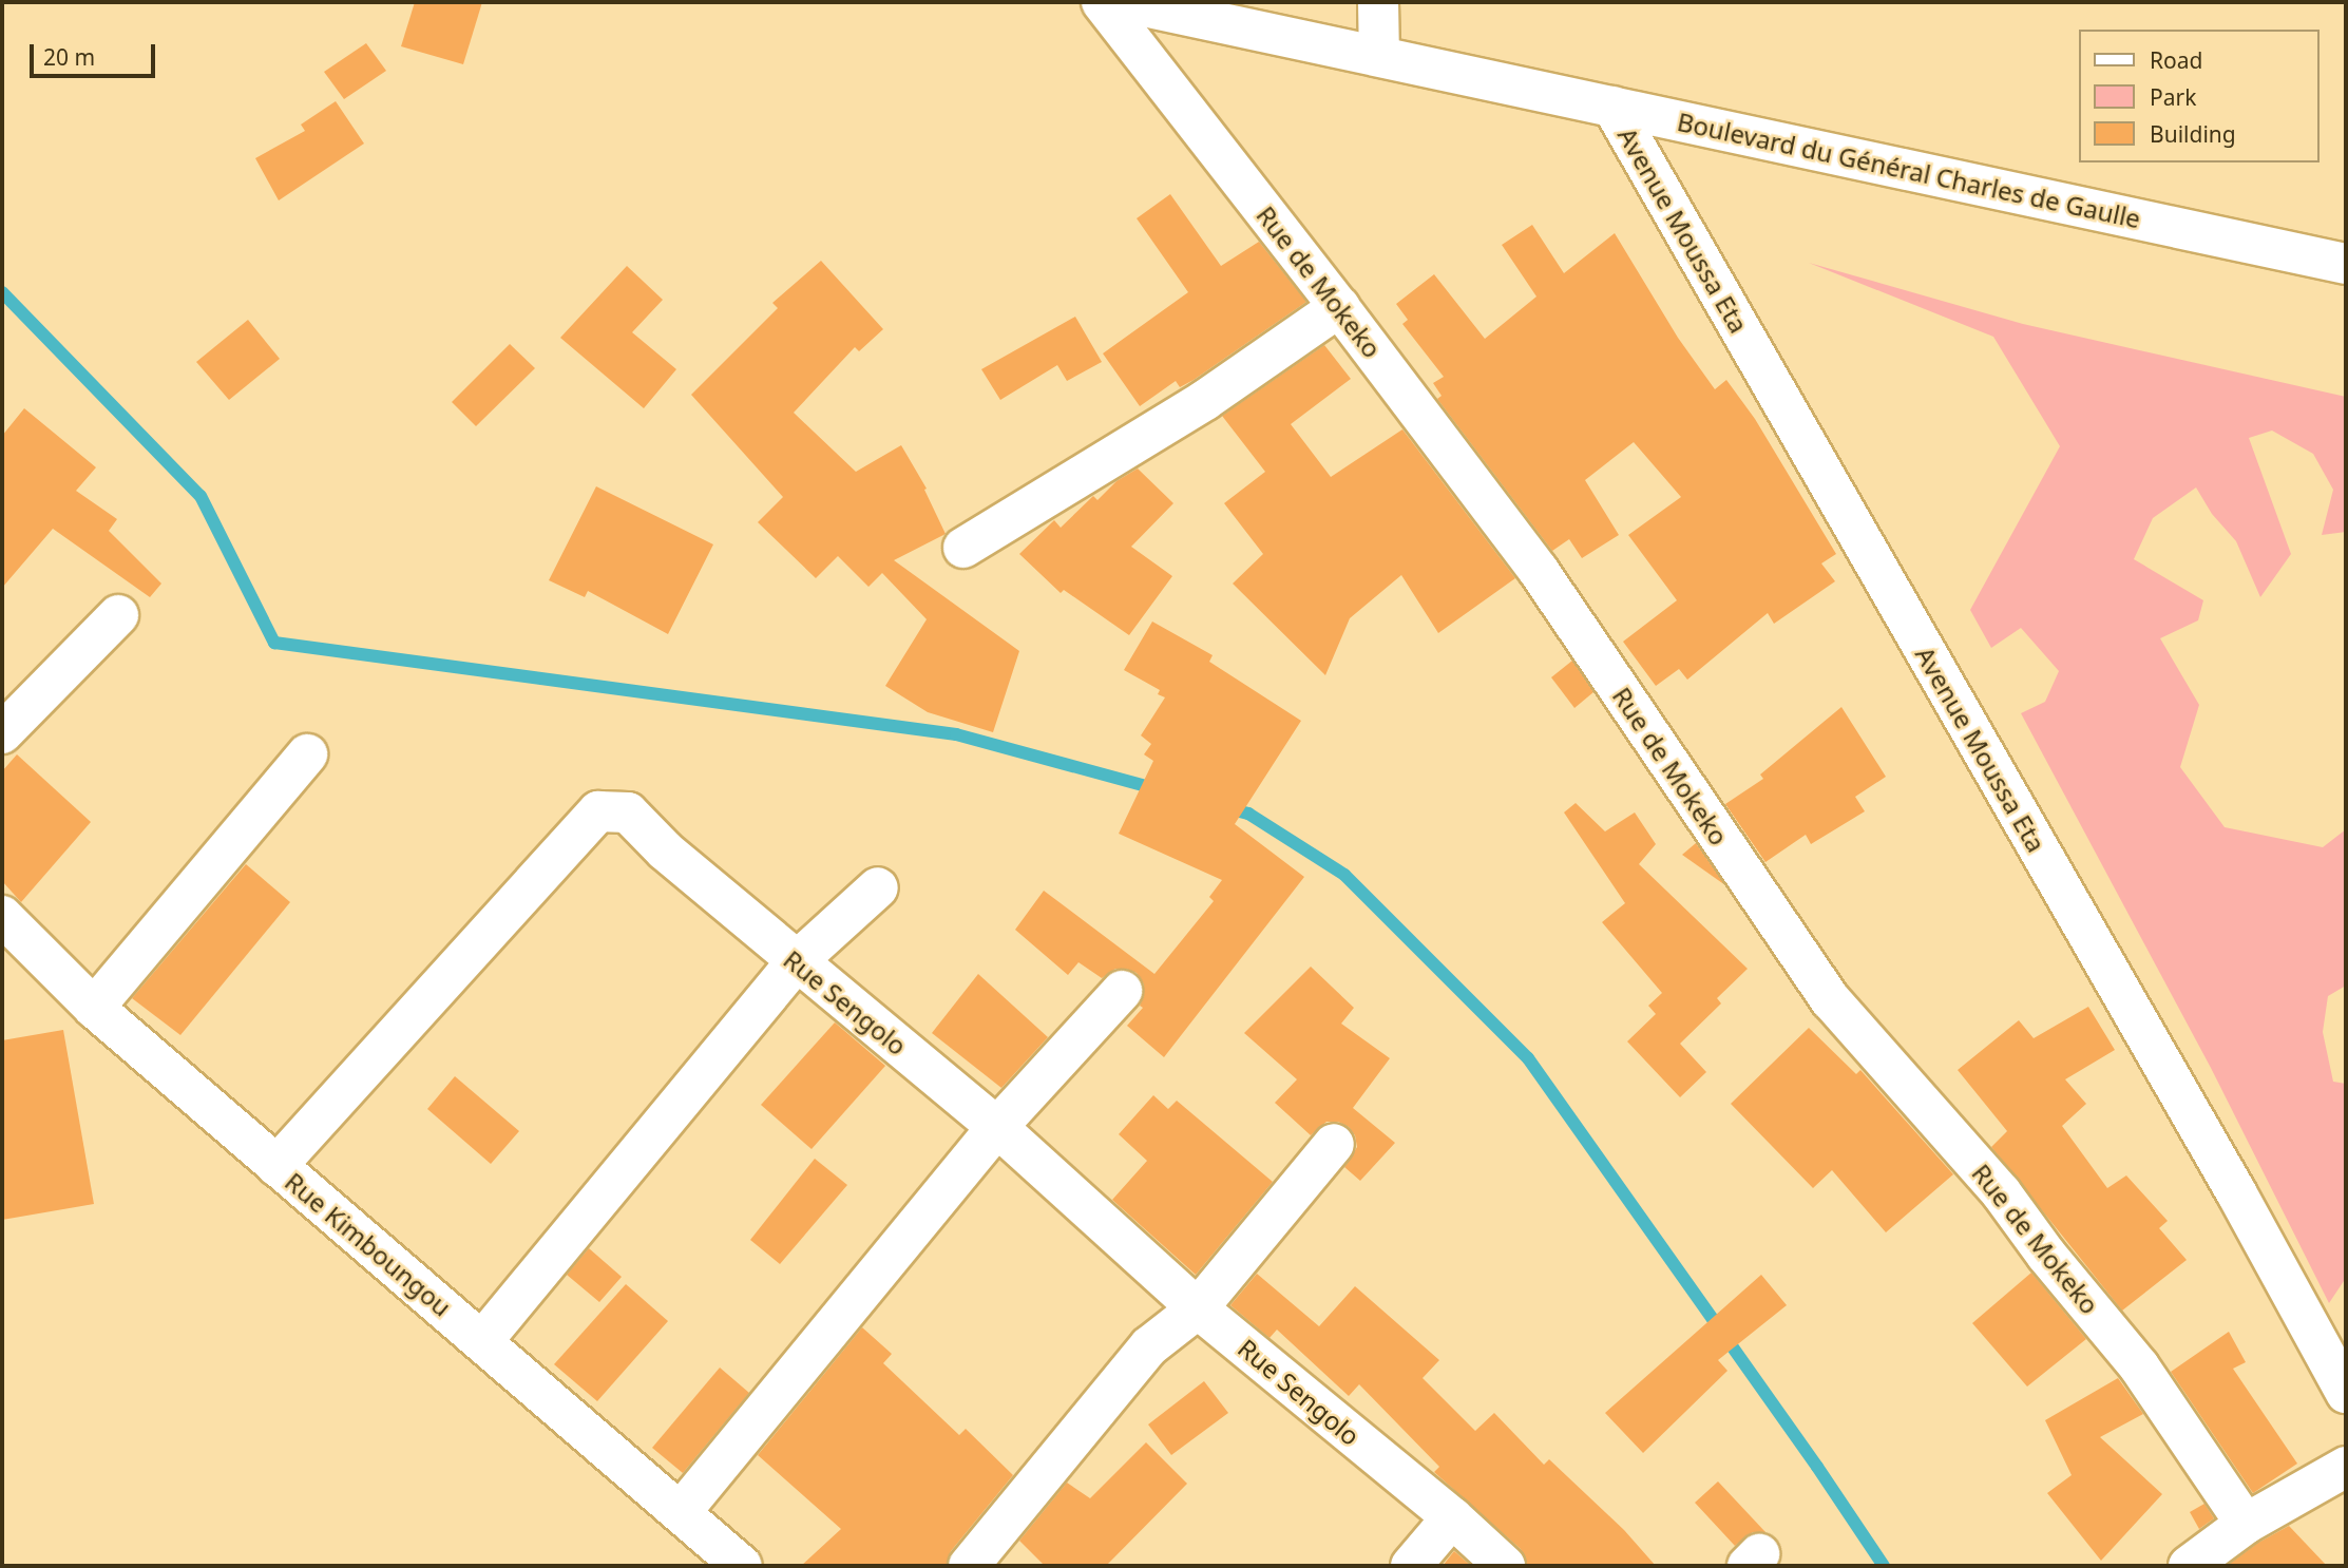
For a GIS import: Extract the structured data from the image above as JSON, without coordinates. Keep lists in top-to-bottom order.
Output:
{
  "streets": {
    "street": [
      "Boulevard du Général Charles de Gaulle",
      "Avenue Moussa Eta",
      "Rue de Mokeko",
      "Rue Sengolo",
      "Rue Kimboungou"
    ]
  },
  "crossings": [
    ["Boulevard du Général Charles de Gaulle", "Avenue Moussa Eta"],
    ["Rue Sengolo", "Rue Kimboungou"]
  ],
  "legend": ["Road", "Park", "Building"],
  "scale_bar": "20 m"
}
